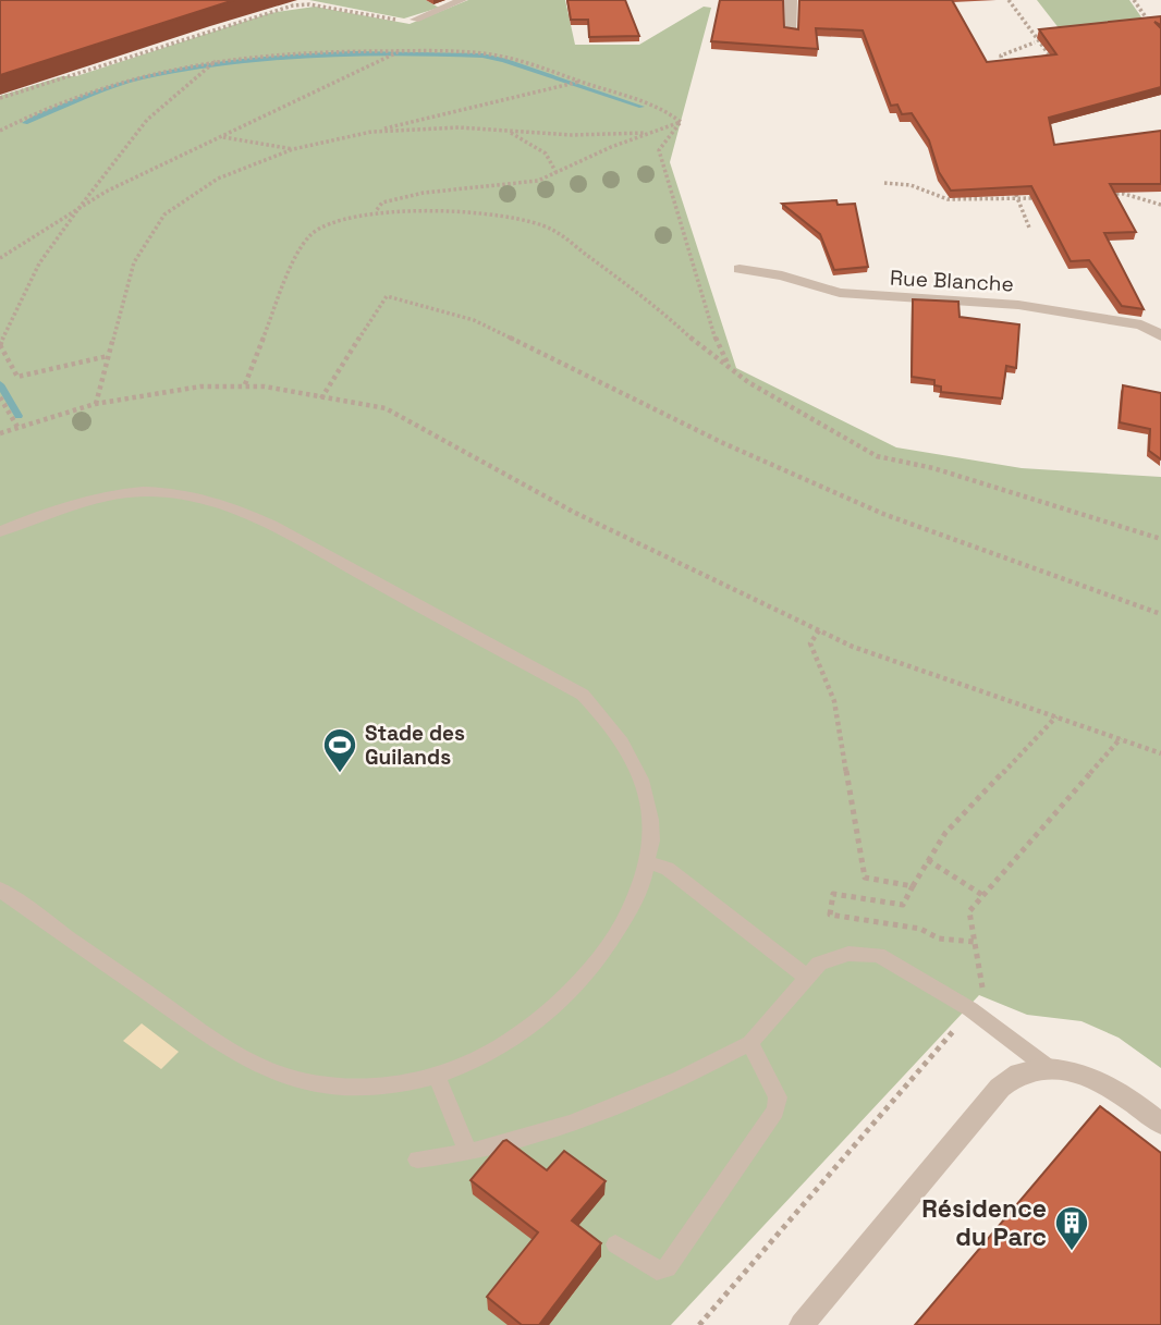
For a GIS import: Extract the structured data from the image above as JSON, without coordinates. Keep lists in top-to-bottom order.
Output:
{
  "streets": {
    "street": ["Rue Blanche"]
  },
  "places": {
    "sports": ["Stade des Guilands"],
    "building": ["Résidence du Parc"]
  }
}
